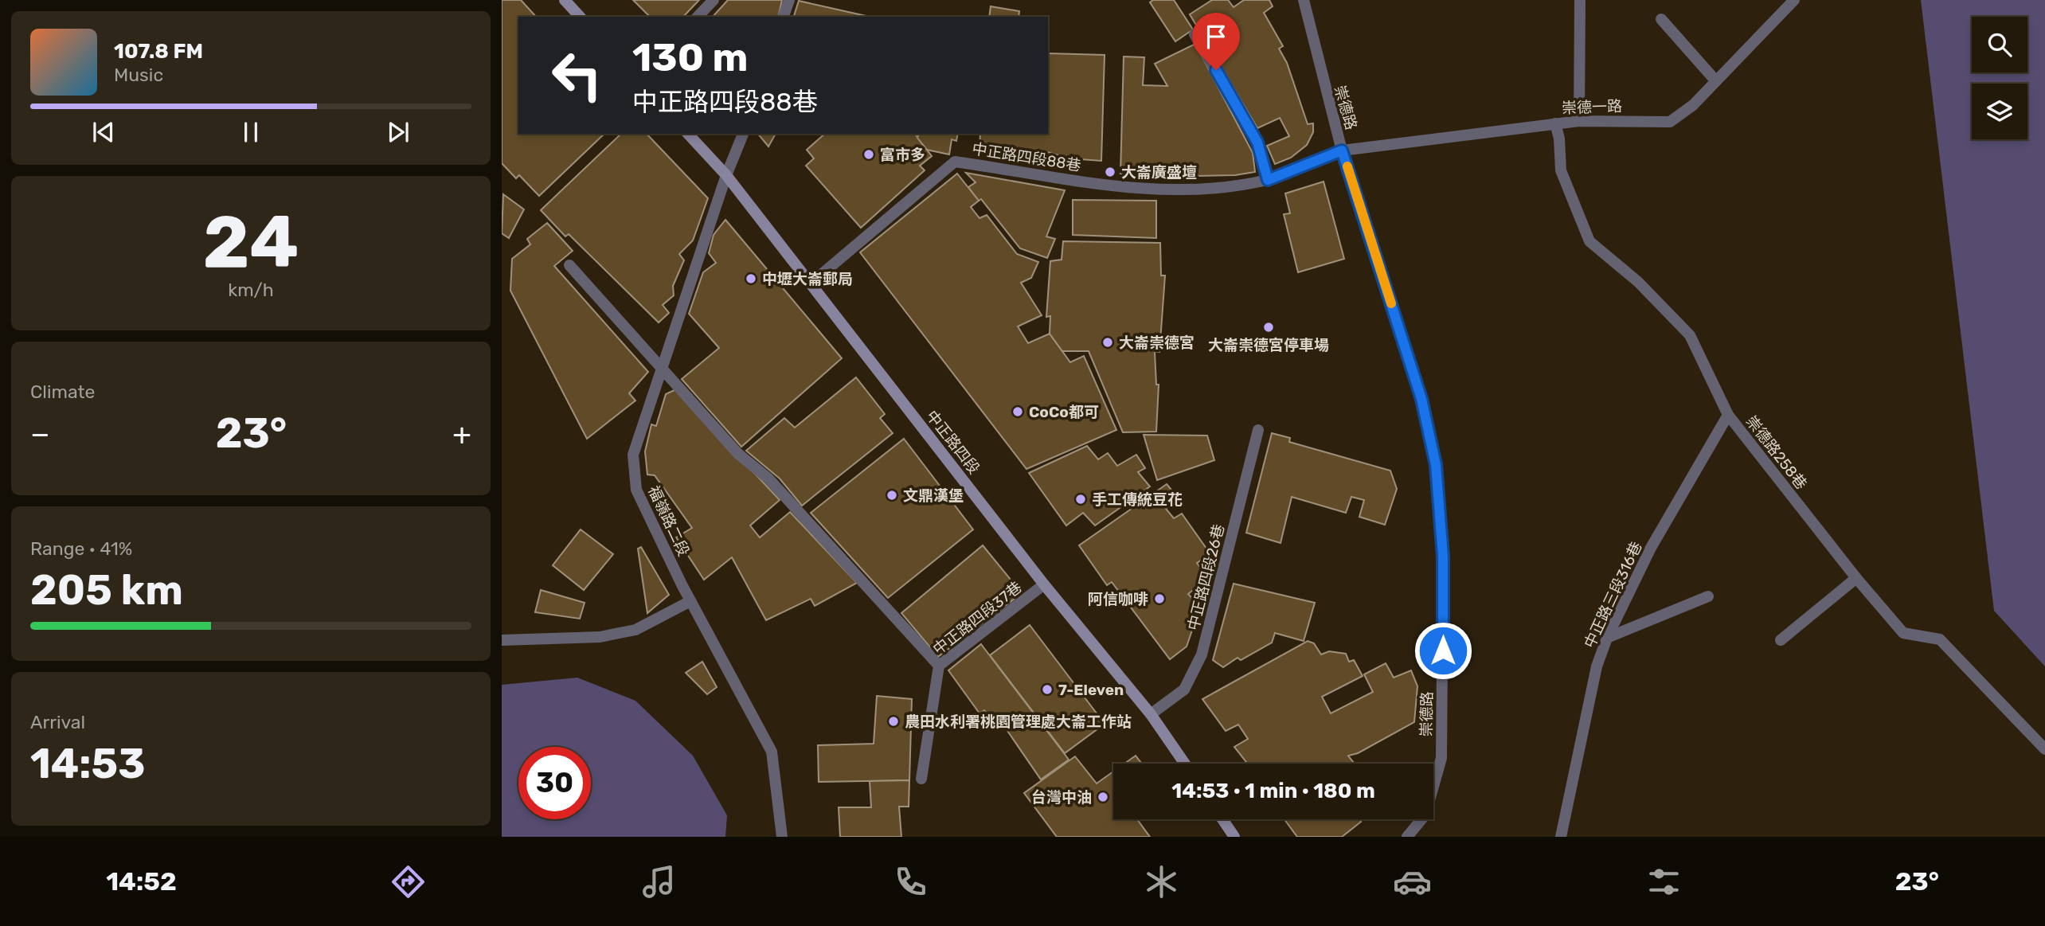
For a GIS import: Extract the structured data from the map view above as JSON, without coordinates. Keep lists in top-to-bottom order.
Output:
{
  "streets": {
    "main road": ["中正路四段"],
    "street": [
      "崇德一路",
      "崇德路",
      "中正路四段88巷",
      "崇德路258巷",
      "福嶺路二段",
      "中正路四段26巷",
      "中正路三段316巷",
      "中正路四段37巷"
    ]
  },
  "crossings": [
    ["崇德一路", "崇德路"],
    ["崇德一路", "中正路四段88巷"],
    ["崇德一路", "崇德路258巷"],
    ["崇德路", "中正路四段88巷"],
    ["中正路四段88巷", "中正路四段"],
    ["中正路四段", "福嶺路二段"],
    ["中正路四段", "中正路四段26巷"],
    ["中正路四段", "中正路四段37巷"],
    ["崇德路258巷", "中正路三段316巷"]
  ],
  "places": [
    "富市多",
    "大崙廣盛壇",
    "中壢大崙郵局",
    "大崙崇德宮停車場",
    "大崙崇德宮",
    "CoCo都可",
    "文鼎漢堡",
    "手工傳統豆花",
    "阿信咖啡",
    "7-Eleven",
    "農田水利署桃園管理處大崙工作站",
    "台灣中油"
  ],
  "page": {
    "turn": ["130 m", "中正路四段88巷"],
    "song": ["107.8 FM", "Music"],
    "tile": [
      ["24", "km/h"],
      "Climate",
      ["Range · 41%", "205 km"],
      ["Arrival", "14:53"]
    ],
    "heat": ["−", "23°", "+"],
    "limit": "30",
    "trip": "14:53 · 1 min · 180 m",
    "tabs": ["14:52", "23°"]
  }
}
